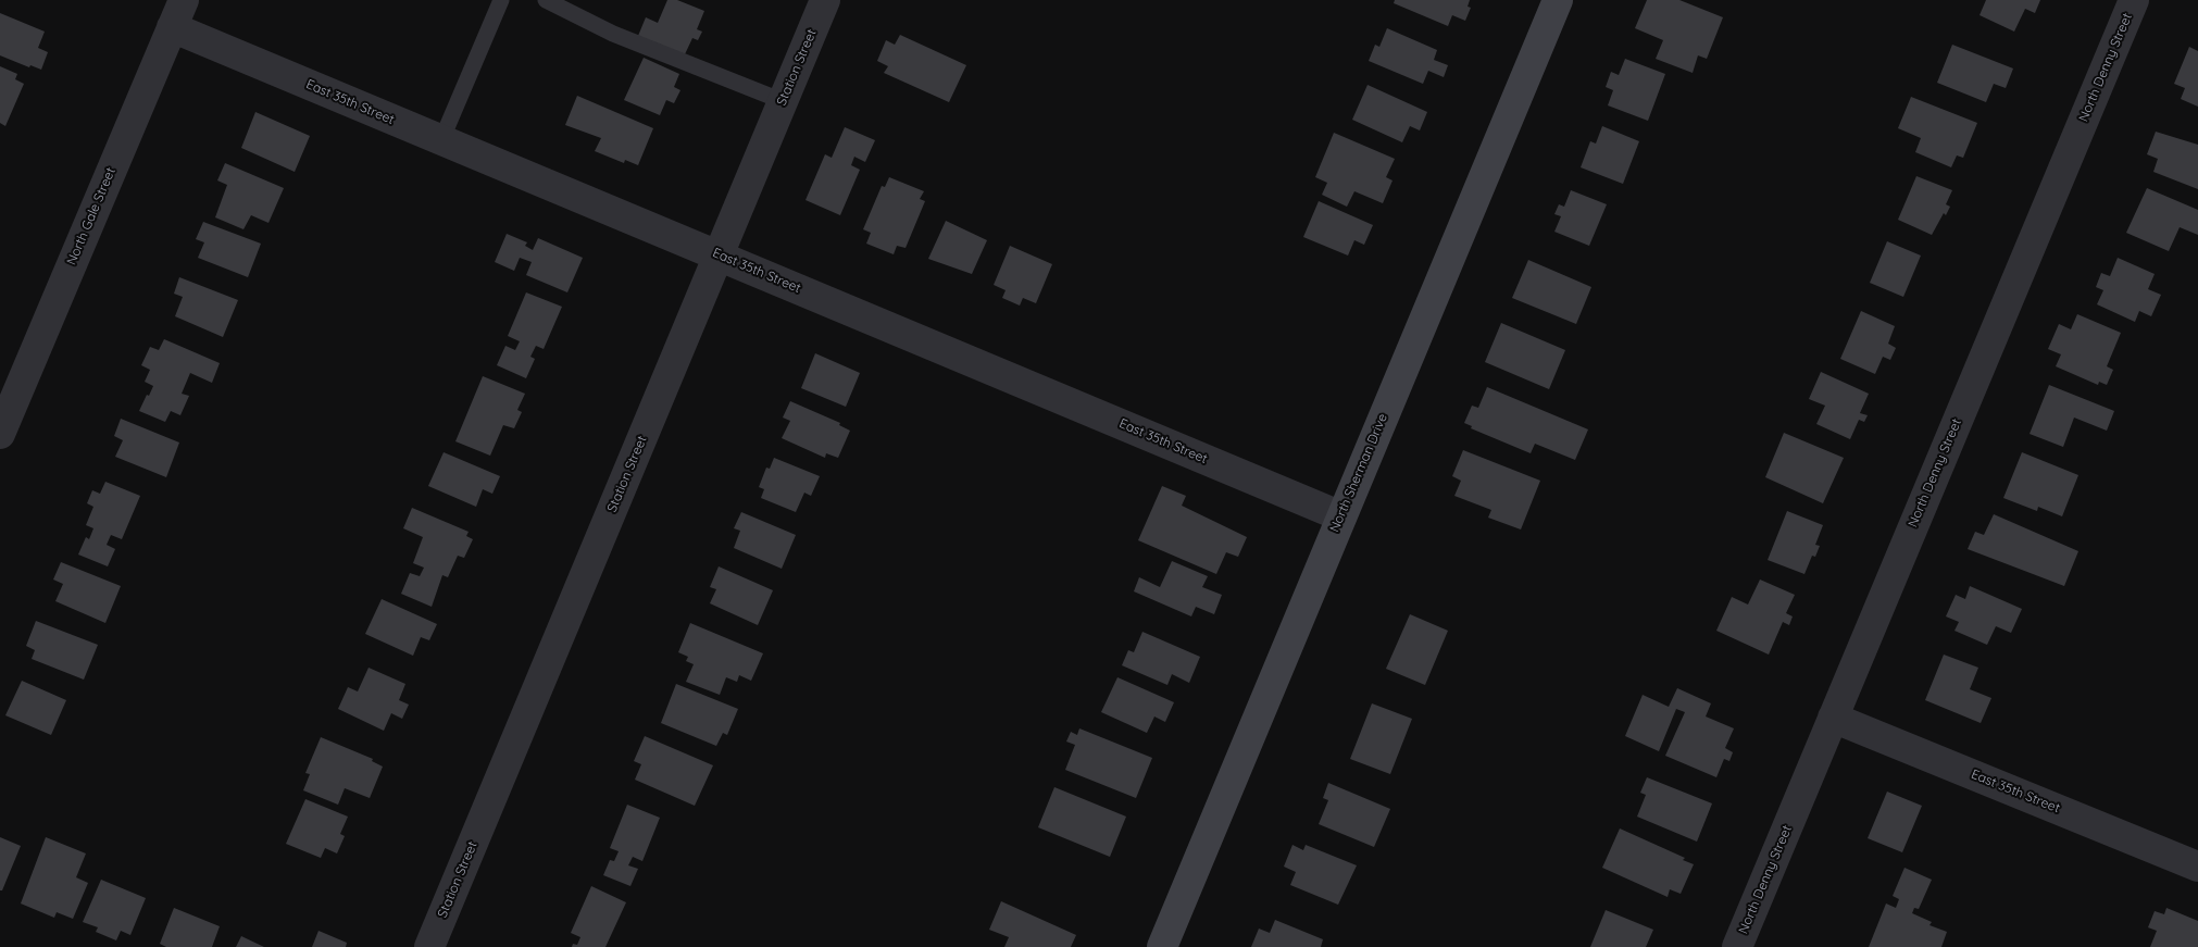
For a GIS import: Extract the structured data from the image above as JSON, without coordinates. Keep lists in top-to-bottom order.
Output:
{
  "streets": {
    "main road": ["North Sherman Drive"],
    "street": [
      "Station Street",
      "North Denny Street",
      "East 35th Street",
      "North Gale Street"
    ]
  },
  "crossings": [
    ["Station Street", "East 35th Street"],
    ["North Denny Street", "East 35th Street"],
    ["East 35th Street", "North Gale Street"],
    ["East 35th Street", "North Sherman Drive"]
  ]
}
